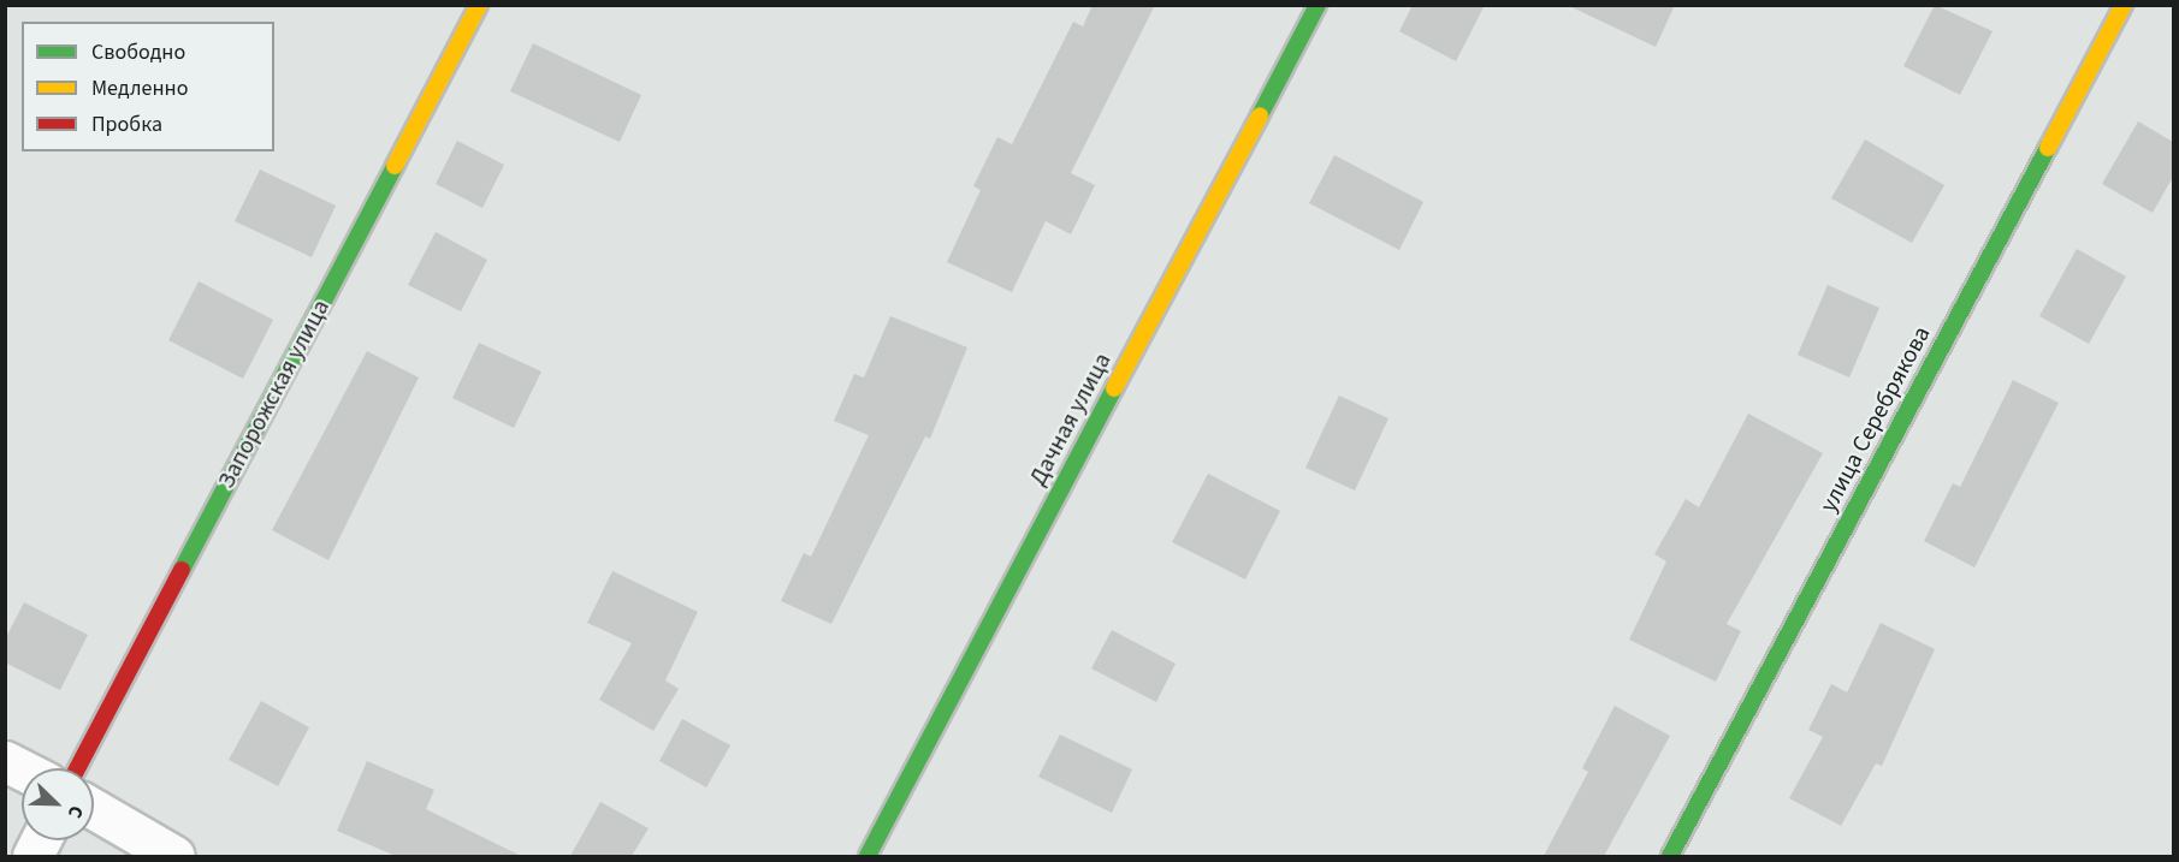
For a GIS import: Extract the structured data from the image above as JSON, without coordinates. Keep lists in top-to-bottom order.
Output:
{
  "streets": {
    "street": ["Запорожская улица", "Дачная улица", "улица Серебрякова"]
  },
  "legend": ["Свободно", "Медленно", "Пробка"],
  "north": "bottom right"
}
